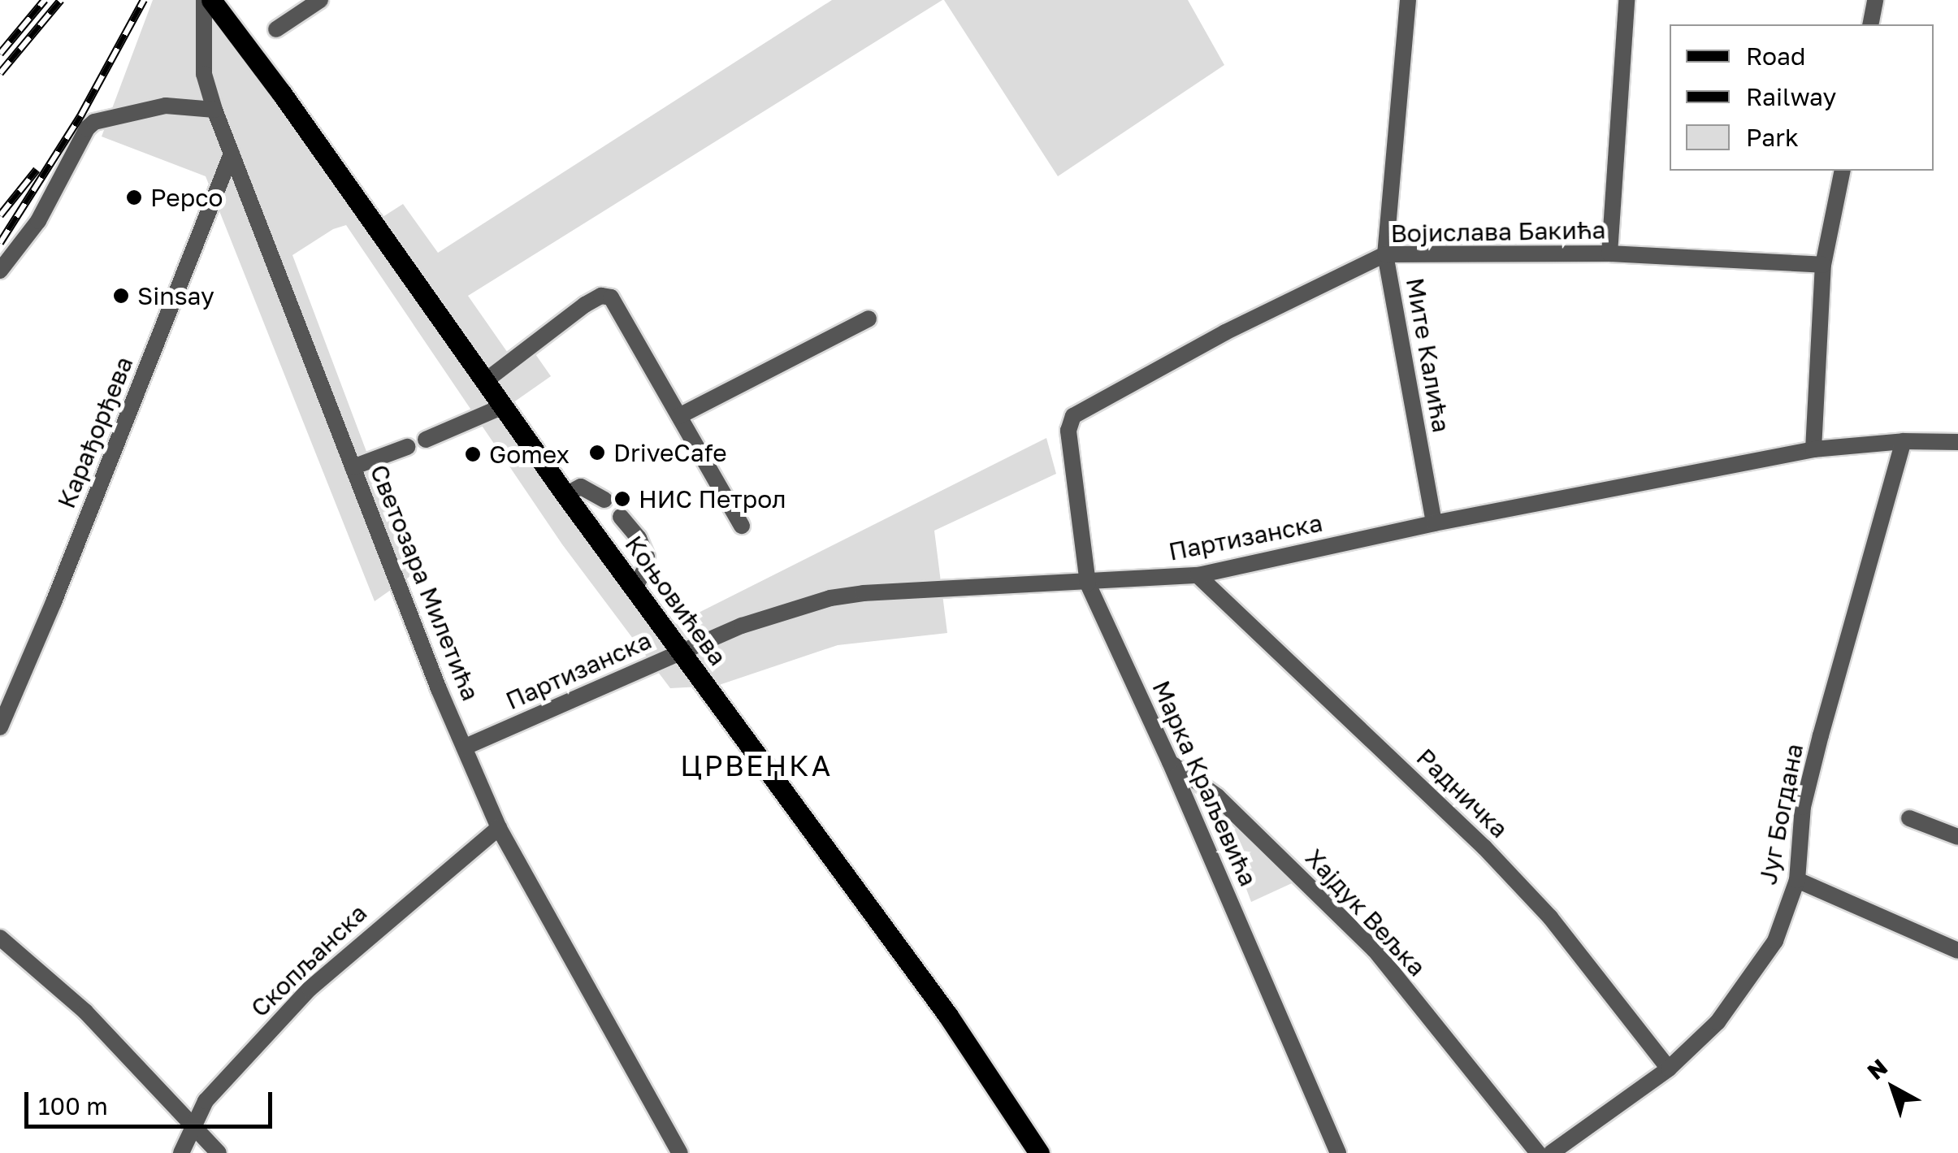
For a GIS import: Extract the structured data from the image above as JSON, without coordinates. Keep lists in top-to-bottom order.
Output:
{
  "streets": {
    "main road": ["Коњовићева"],
    "street": [
      "Војислава Бакића",
      "Мите Калића",
      "Карађорђева",
      "Партизанска",
      "Светозара Милетића",
      "Марка Краљевића",
      "Радничка",
      "Југ Богдана",
      "Хајдук Вељка",
      "Скопљанска"
    ]
  },
  "crossings": [
    ["Војислава Бакића", "Мите Калића"],
    ["Војислава Бакића", "Марка Краљевића"],
    ["Мите Калића", "Партизанска"],
    ["Карађорђева", "Светозара Милетића"],
    ["Партизанска", "Светозара Милетића"],
    ["Партизанска", "Коњовићева"],
    ["Партизанска", "Марка Краљевића"],
    ["Партизанска", "Радничка"],
    ["Партизанска", "Југ Богдана"],
    ["Светозара Милетића", "Скопљанска"],
    ["Марка Краљевића", "Хајдук Вељка"],
    ["Радничка", "Југ Богдана"]
  ],
  "districts": ["ЦРВЕНКА"],
  "places": [
    "Pepco",
    "Sinsay",
    "DriveCafe",
    "Gomex",
    "НИС Петрол"
  ],
  "legend": ["Road", "Railway", "Park"],
  "scale_bar": "100 m",
  "north": "top left"
}
